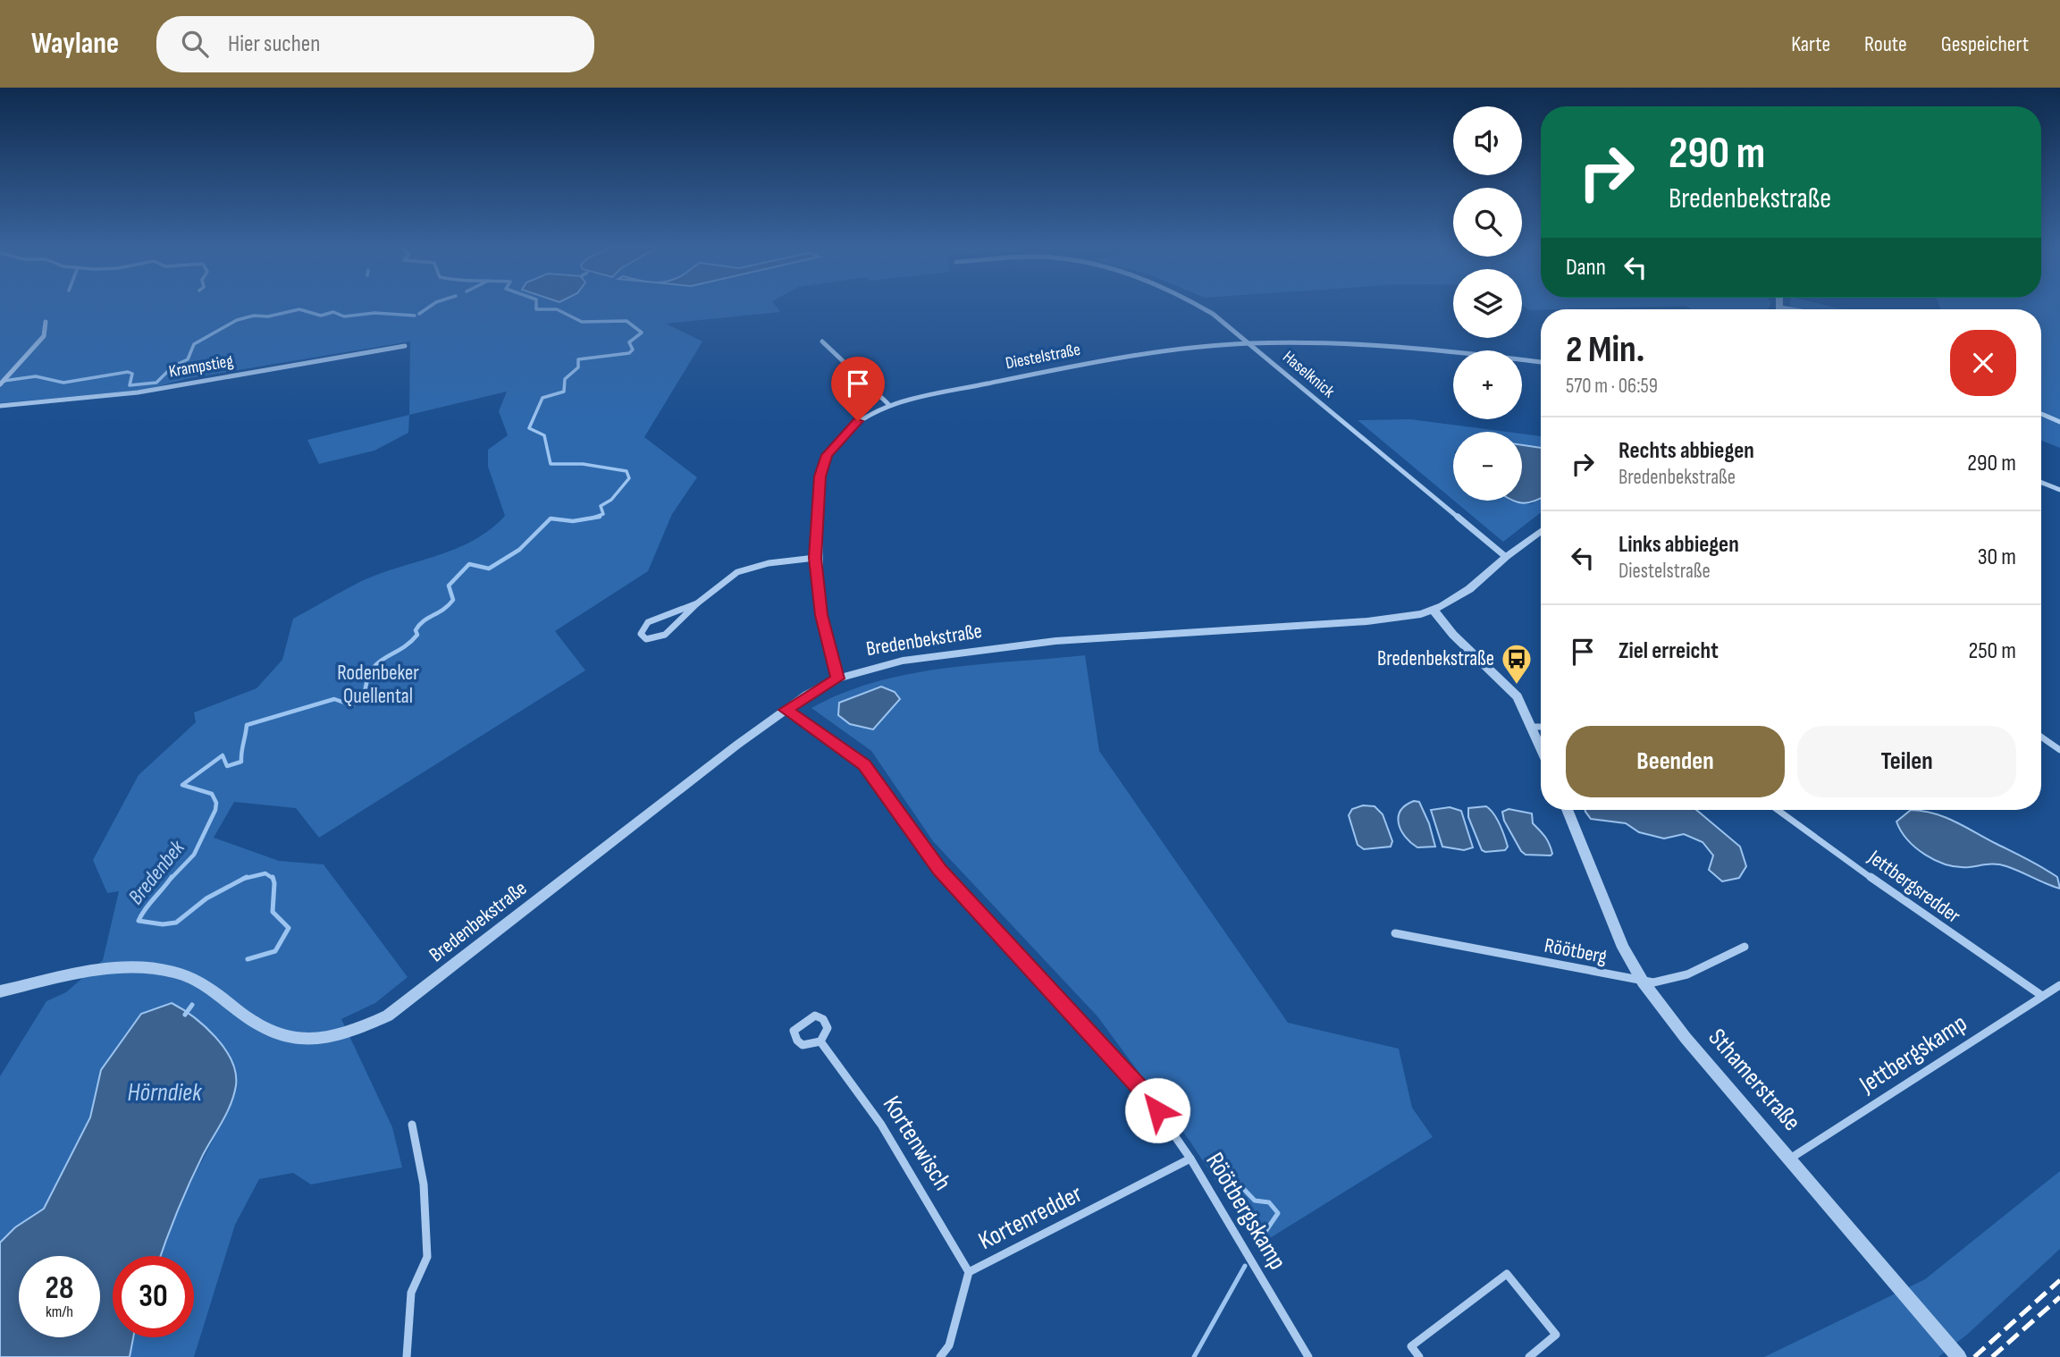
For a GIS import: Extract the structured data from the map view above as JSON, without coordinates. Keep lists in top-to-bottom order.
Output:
{
  "streets": {
    "street": [
      "Diestelstraße",
      "Krampstieg",
      "Haselknick",
      "Bredenbekstraße",
      "Jettbergsredder",
      "Röötberg",
      "Jettbergskamp",
      "Sthamerstraße",
      "Kortenwisch",
      "Röötbergskamp",
      "Kortenredder"
    ]
  },
  "crossings": [
    ["Diestelstraße", "Haselknick"],
    ["Diestelstraße", "Bredenbekstraße"],
    ["Haselknick", "Bredenbekstraße"],
    ["Bredenbekstraße", "Röötbergskamp"],
    ["Jettbergsredder", "Jettbergskamp"],
    ["Röötberg", "Sthamerstraße"],
    ["Jettbergskamp", "Sthamerstraße"],
    ["Kortenwisch", "Kortenredder"],
    ["Röötbergskamp", "Kortenredder"]
  ],
  "water": ["Bredenbek", "Hörndiek"],
  "parks": ["Rodenbeker Quellental"],
  "places": {
    "bus stop": ["Bredenbekstraße"]
  },
  "page": {
    "header": "Waylane",
    "search": "Hier suchen",
    "nav": ["Karte", "Route", "Gespeichert"],
    "map_buttons": ["+", "−"],
    "turn": ["290 m", "Bredenbekstraße"],
    "then": "Dann",
    "heading": ["2 Min.", "570 m · 06:59"],
    "list": [
      {
        "name": "Rechts abbiegen",
        "note": "Bredenbekstraße",
        "value": "290 m"
      },
      {
        "name": "Links abbiegen",
        "note": "Diestelstraße",
        "value": "30 m"
      },
      {
        "name": "Ziel erreicht",
        "value": "250 m"
      }
    ],
    "buttons": ["Beenden", "Teilen"],
    "speed": "28 km/h",
    "limit": "30"
  }
}
